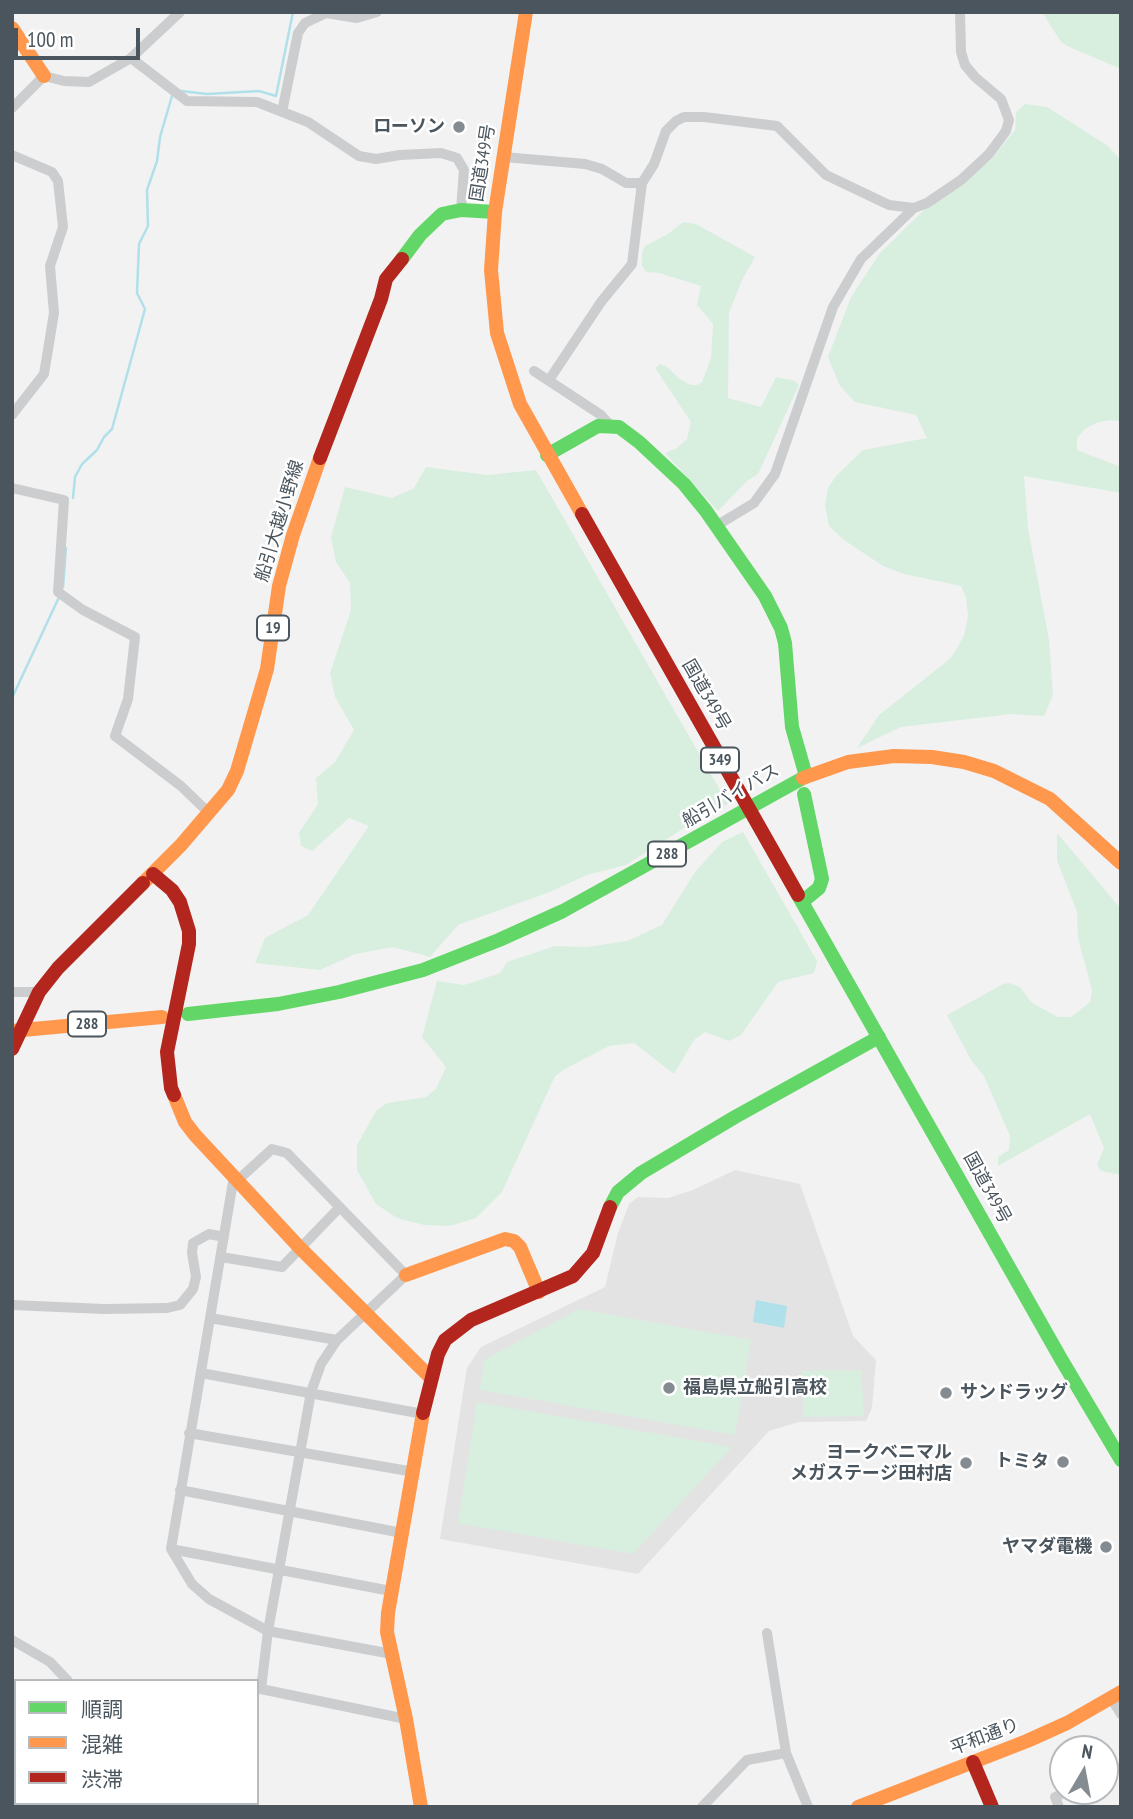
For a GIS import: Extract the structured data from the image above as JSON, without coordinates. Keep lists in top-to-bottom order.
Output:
{
  "streets": {
    "main road": [
      "国道349号",
      "船引大越小野線",
      "19",
      "349",
      "船引バイパス",
      "288",
      "平和通り"
    ]
  },
  "crossings": [
    ["国道349号", "船引大越小野線"],
    ["国道349号", "船引バイパス"],
    ["船引大越小野線", "288"]
  ],
  "places": [
    "ローソン",
    "福島県立船引高校",
    "サンドラッグ",
    "トミタ",
    "ヨークベニマル メガステージ田村店",
    "ヤマダ電機"
  ],
  "legend": ["順調", "混雑", "渋滞"],
  "scale_bar": "100 m",
  "north": "top"
}
